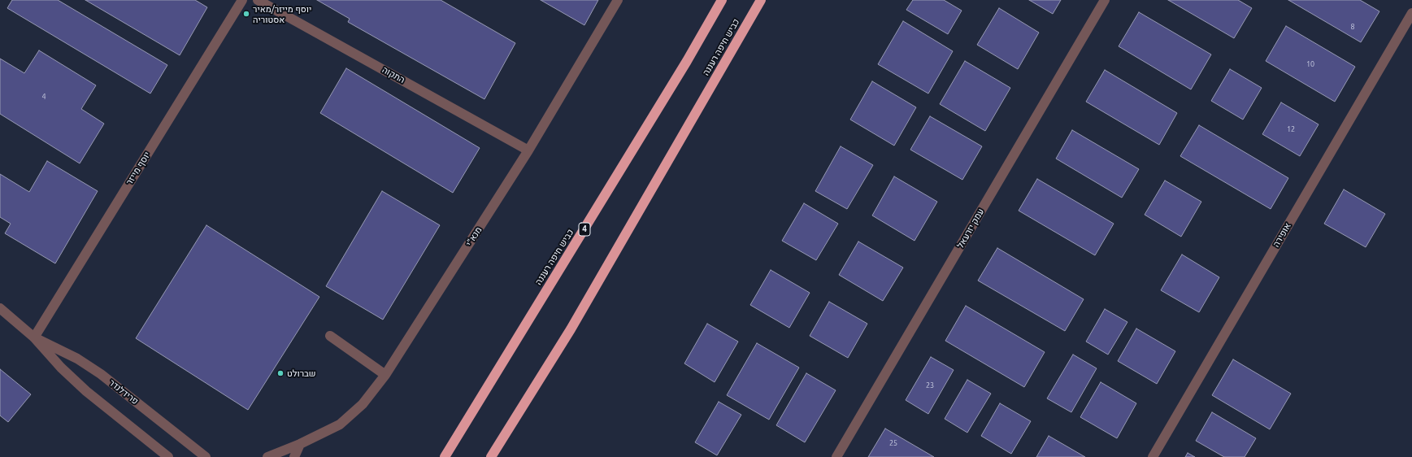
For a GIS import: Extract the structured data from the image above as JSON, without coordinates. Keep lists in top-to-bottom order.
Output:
{
  "streets": {
    "highway": ["כביש חיפה רעננה", "4"],
    "street": [
      "התקוה",
      "יוסף מייזר",
      "עמק יזרעאל",
      "אופירה",
      "מנא\"י",
      "פרידלנדר"
    ]
  },
  "crossings": [
    ["התקוה", "מנא\"י"],
    ["יוסף מייזר", "פרידלנדר"]
  ],
  "places": ["יוסף מייזר/מאיר אסטוריה", "שברולט"],
  "house_numbers": [
    "8",
    "10",
    "4",
    "12",
    "23",
    "25"
  ]
}
